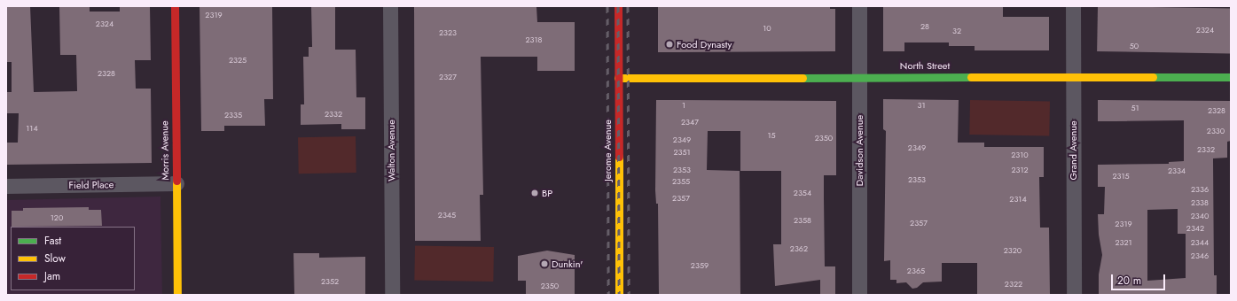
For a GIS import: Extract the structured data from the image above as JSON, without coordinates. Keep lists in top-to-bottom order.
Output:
{
  "streets": {
    "street": [
      "North Street",
      "Morris Avenue",
      "Walton Avenue",
      "Jerome Avenue",
      "Davidson Avenue",
      "Grand Avenue",
      "Field Place"
    ]
  },
  "crossings": [
    ["North Street", "Jerome Avenue"],
    ["North Street", "Davidson Avenue"],
    ["North Street", "Grand Avenue"],
    ["Morris Avenue", "Field Place"]
  ],
  "places": ["Food Dynasty", "BP", "Dunkin'"],
  "house_numbers": [
    "2319",
    "2324",
    "28",
    "10",
    "2324",
    "32",
    "2323",
    "2318",
    "50",
    "2325",
    "2328",
    "2327",
    "1",
    "31",
    "51",
    "2328",
    "2332",
    "2335",
    "2347",
    "114",
    "2330",
    "15",
    "2350",
    "2349",
    "2349",
    "2332",
    "2351",
    "2310",
    "2353",
    "2312",
    "2334",
    "2315",
    "2353",
    "2355",
    "2336",
    "2354",
    "2357",
    "2314",
    "2338",
    "2345",
    "2340",
    "120",
    "2358",
    "2357",
    "2319",
    "2342",
    "2321",
    "2344",
    "2362",
    "2320",
    "2346",
    "2359",
    "2365",
    "2352",
    "2322",
    "2350"
  ],
  "legend": ["Fast", "Slow", "Jam"],
  "scale_bar": "20 m"
}
